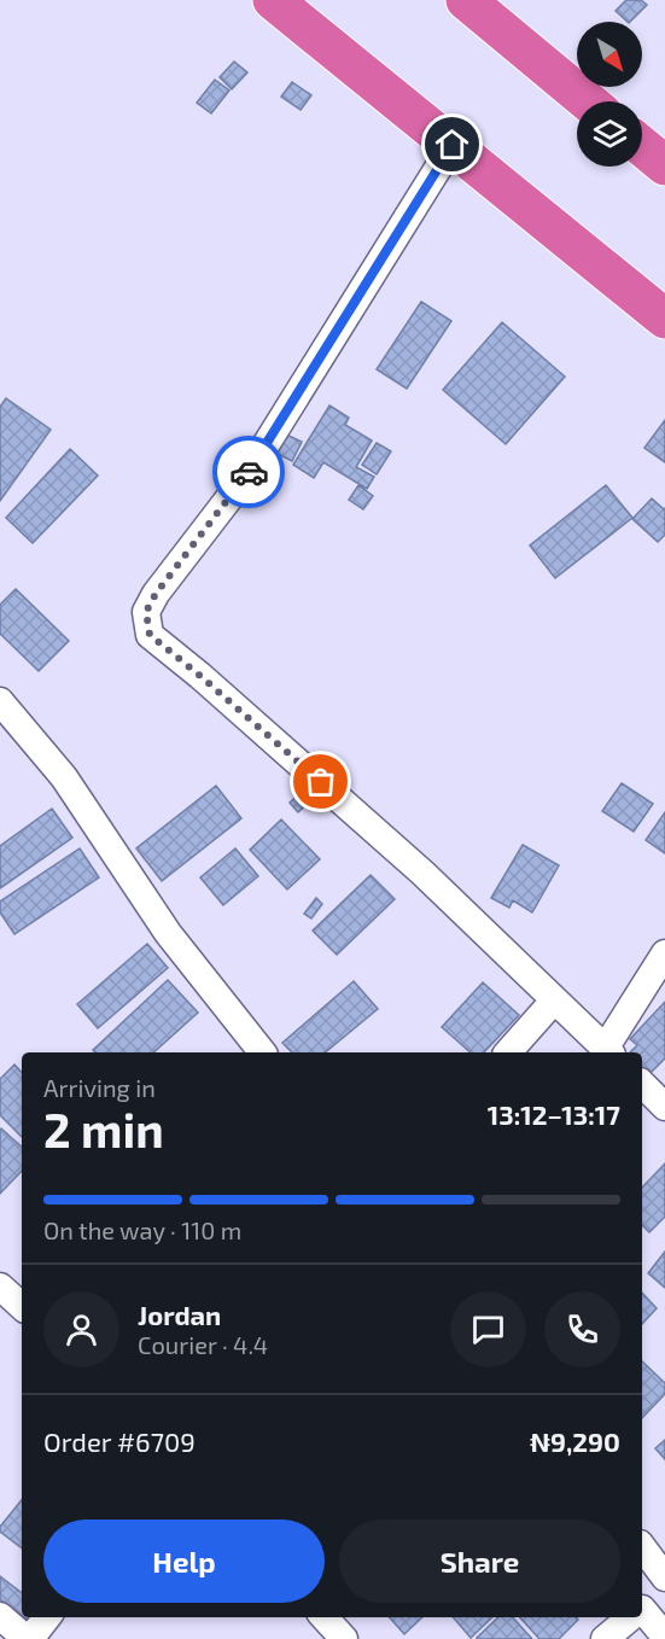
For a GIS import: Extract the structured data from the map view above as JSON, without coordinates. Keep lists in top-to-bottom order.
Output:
{
  "north": "bottom right",
  "page": {
    "heading": ["2 min", "Arriving in", "13:12–13:17"],
    "panel": [
      "Jordan",
      "Courier · 4.4",
      "Order #6709",
      "₦9,290"
    ],
    "bar": "On the way · 110 m",
    "buttons": ["Help", "Share"]
  }
}
